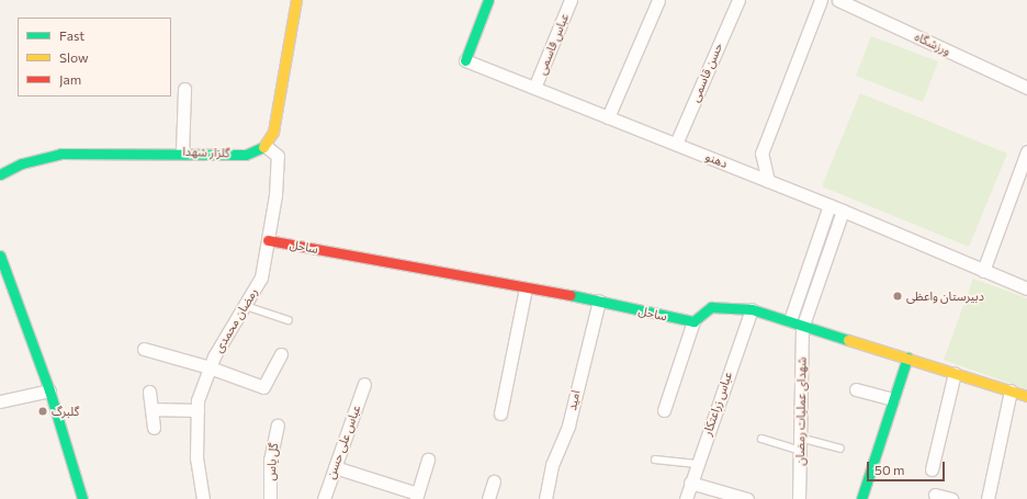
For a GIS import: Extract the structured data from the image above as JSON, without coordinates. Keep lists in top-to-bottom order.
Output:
{
  "streets": {
    "street": [
      "عباس قاسمی",
      "ورزشگاه",
      "حسن قاسمی",
      "گلزار شهدا",
      "دهنو",
      "ساحل",
      "رمضان محمدی",
      "امید",
      "عباس زراعتکار",
      "شهدای عملیات رمضان",
      "عباس علی حسن",
      "گل یاس"
    ]
  },
  "crossings": [
    ["عباس قاسمی", "دهنو"],
    ["حسن قاسمی", "دهنو"],
    ["گلزار شهدا", "رمضان محمدی"],
    ["دهنو", "شهدای عملیات رمضان"],
    ["ساحل", "رمضان محمدی"],
    ["ساحل", "امید"]
  ],
  "places": ["دبیرستان واعظی", "گلبرگ"],
  "legend": ["Fast", "Slow", "Jam"],
  "scale_bar": "50 m"
}
